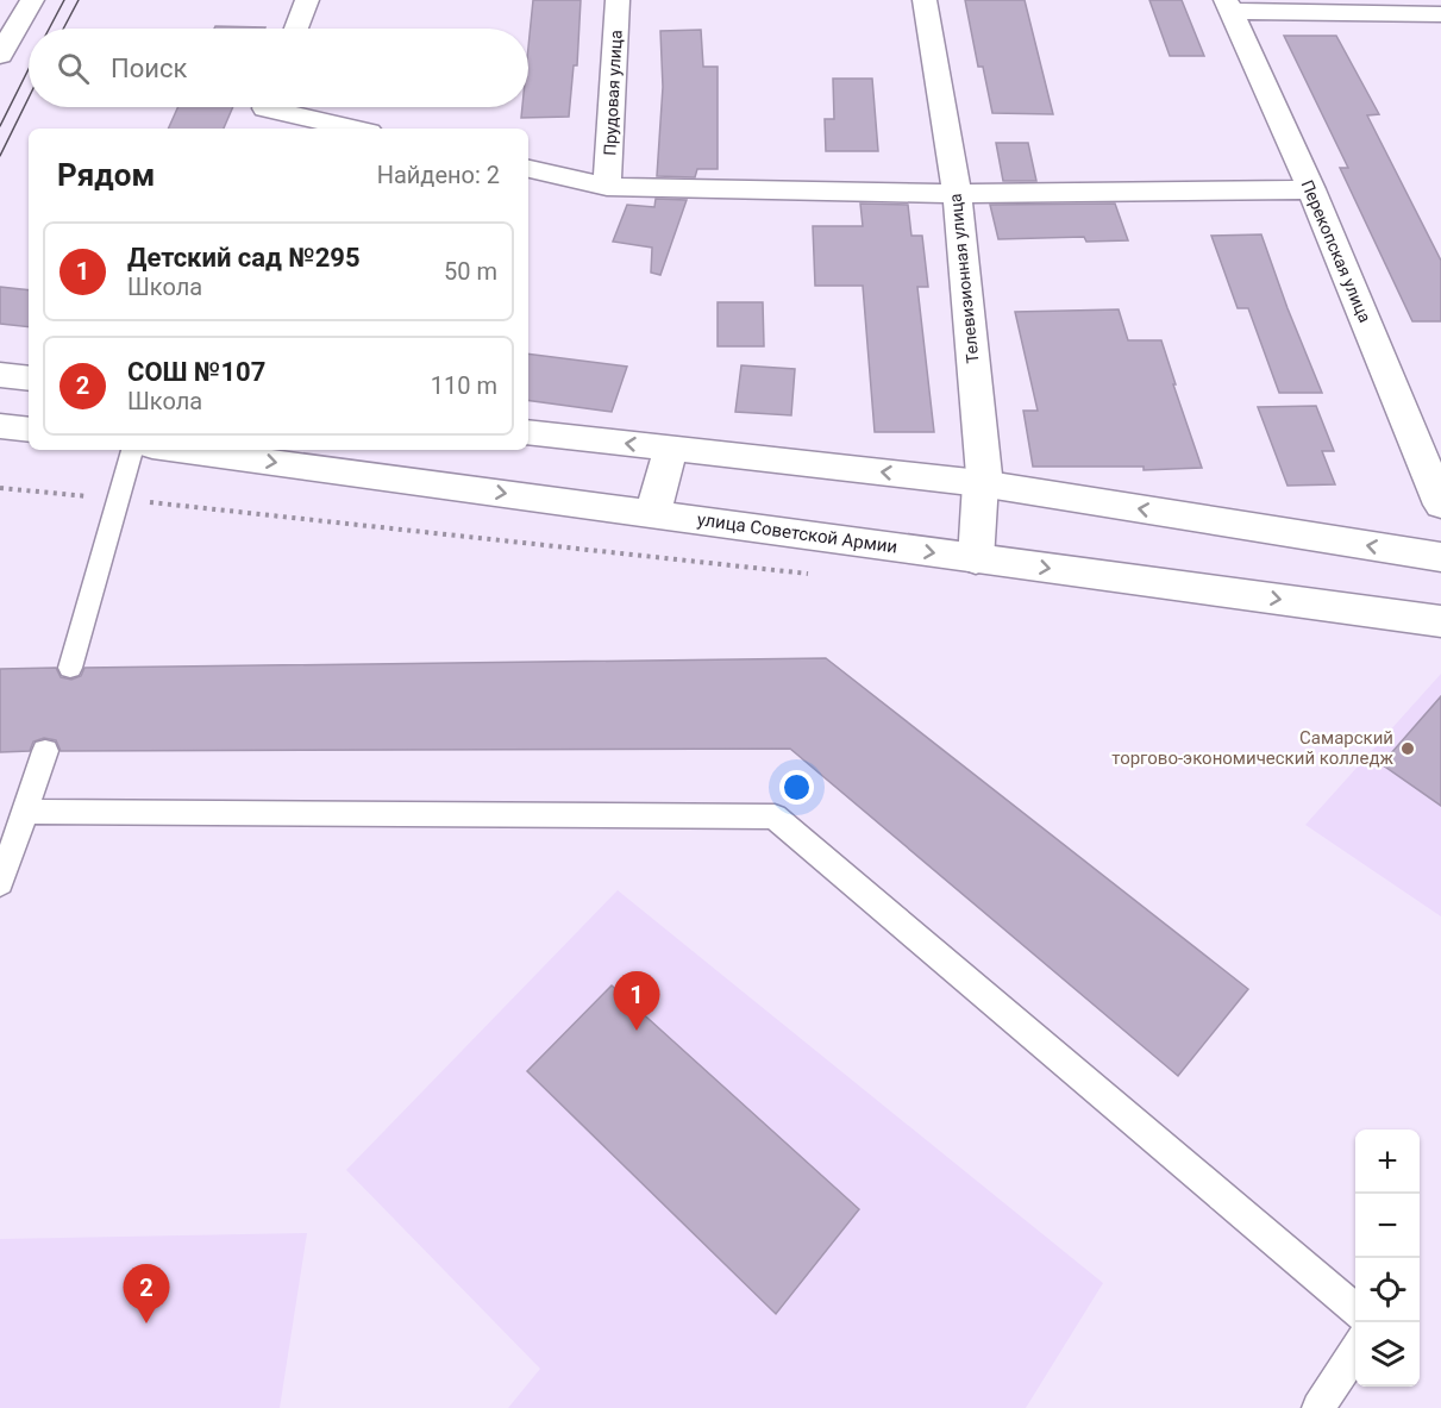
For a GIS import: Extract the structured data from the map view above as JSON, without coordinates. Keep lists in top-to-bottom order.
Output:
{
  "streets": {
    "street": [
      "Прудовая улица",
      "Перекопская улица",
      "Телевизионная улица",
      "улица Советской Армии"
    ]
  },
  "crossings": [
    ["Телевизионная улица", "улица Советской Армии"]
  ],
  "places": ["Самарский торгово-экономический колледж"],
  "page": {
    "search": "Поиск",
    "heading": ["Рядом", "Найдено: 2"],
    "list": [
      {
        "mark": "1",
        "name": "Детский сад №295",
        "note": "Школа",
        "value": "50 m"
      },
      {
        "mark": "2",
        "name": "СОШ №107",
        "note": "Школа",
        "value": "110 m"
      }
    ],
    "pins": ["1", "2"],
    "map_buttons": ["+", "−"]
  }
}
